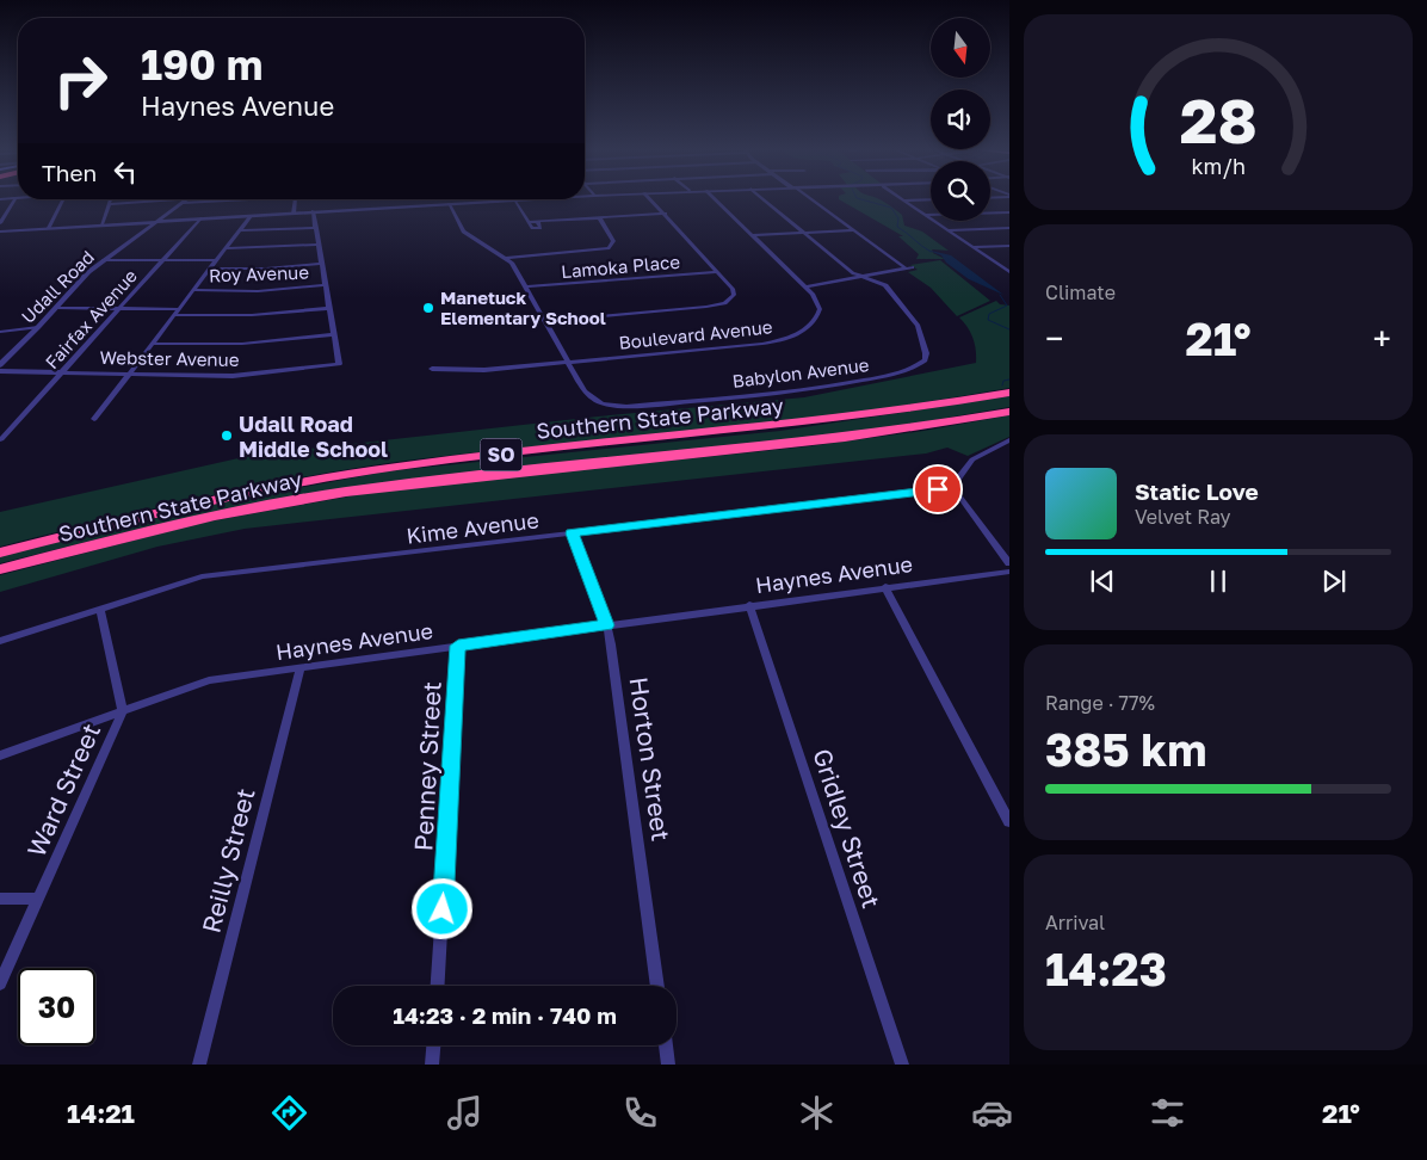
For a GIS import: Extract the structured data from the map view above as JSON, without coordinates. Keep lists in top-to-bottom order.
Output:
{
  "streets": {
    "highway": ["Southern State Parkway", "SO"],
    "street": [
      "Lamoka Place",
      "Roy Avenue",
      "Udall Road",
      "Fairfax Avenue",
      "Boulevard Avenue",
      "Webster Avenue",
      "Babylon Avenue",
      "Kime Avenue",
      "Haynes Avenue",
      "Horton Street",
      "Penney Street",
      "Ward Street",
      "Gridley Street",
      "Reilly Street"
    ]
  },
  "crossings": [
    ["Fairfax Avenue", "Webster Avenue"],
    ["Boulevard Avenue", "Babylon Avenue"],
    ["Kime Avenue", "Horton Street"],
    ["Kime Avenue", "Ward Street"],
    ["Haynes Avenue", "Horton Street"],
    ["Haynes Avenue", "Penney Street"],
    ["Haynes Avenue", "Ward Street"],
    ["Haynes Avenue", "Gridley Street"],
    ["Haynes Avenue", "Reilly Street"]
  ],
  "places": ["Manetuck Elementary School", "Udall Road Middle School"],
  "north": "bottom",
  "page": {
    "turn": ["190 m", "Haynes Avenue"],
    "then": "Then",
    "tile": [
      "Climate",
      ["Range · 77%", "385 km"],
      ["Arrival", "14:23"]
    ],
    "heat": ["−", "21°", "+"],
    "song": ["Static Love", "Velvet Ray"],
    "limit": "30",
    "trip": "14:23 · 2 min · 740 m",
    "tabs": ["14:21", "21°"],
    "gauge": ["28", "km/h"]
  }
}
